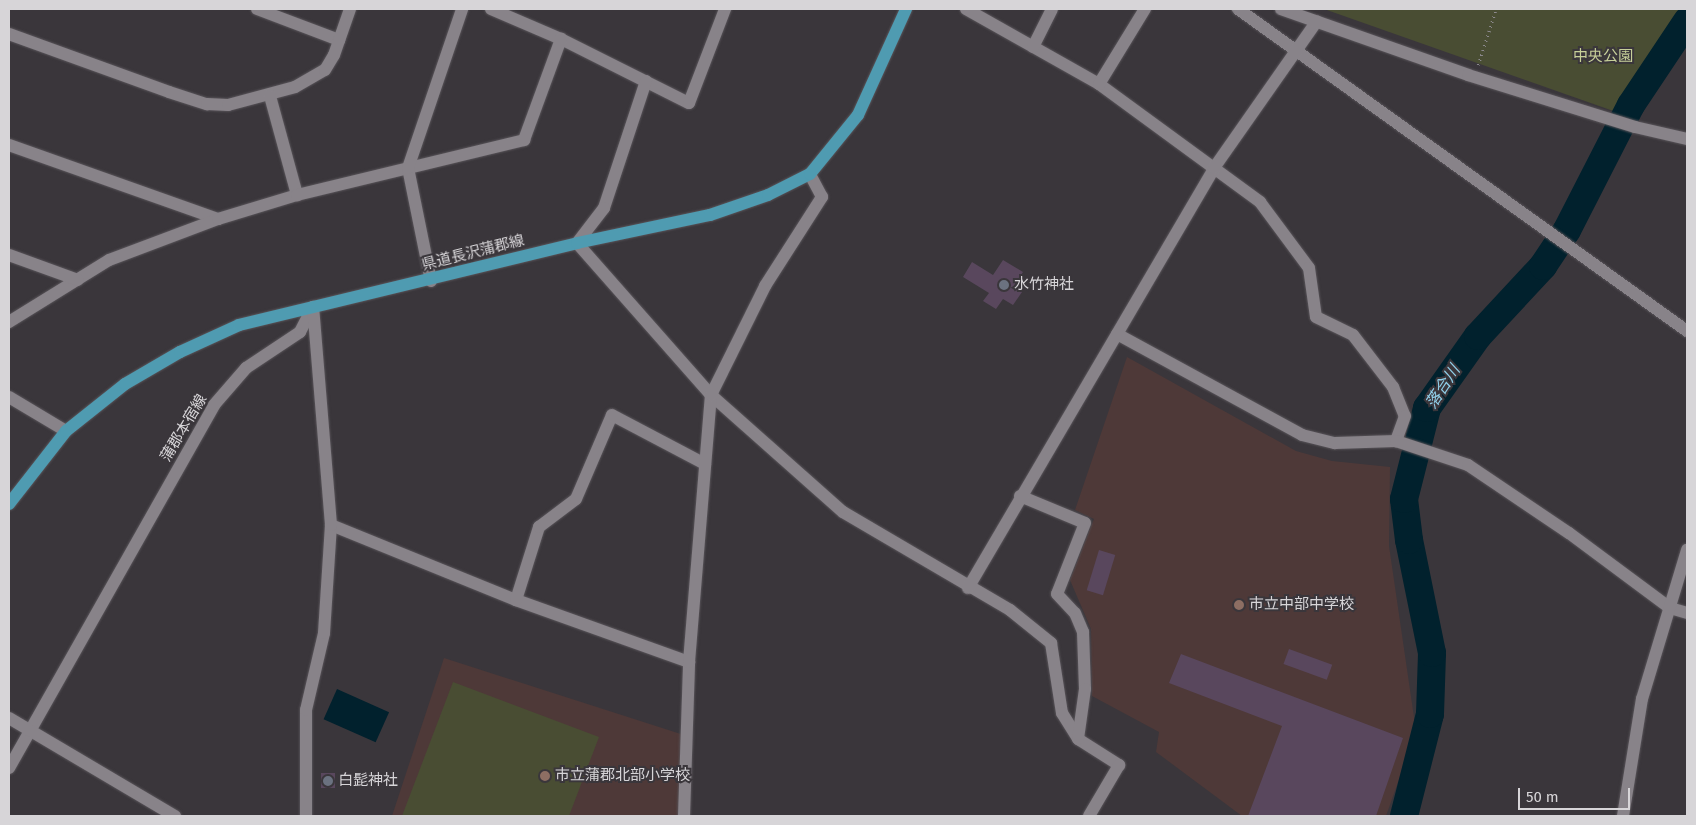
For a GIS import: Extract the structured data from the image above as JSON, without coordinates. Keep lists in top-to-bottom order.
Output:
{
  "streets": {
    "main road": ["県道長沢蒲郡線"],
    "street": ["蒲郡本宿線"]
  },
  "crossings": [
    ["県道長沢蒲郡線", "蒲郡本宿線"]
  ],
  "water": ["落合川"],
  "parks": ["中央公園"],
  "places": [
    "水竹神社",
    "市立中部中学校",
    "市立蒲郡北部小学校",
    "白髭神社"
  ],
  "scale_bar": "50 m"
}
